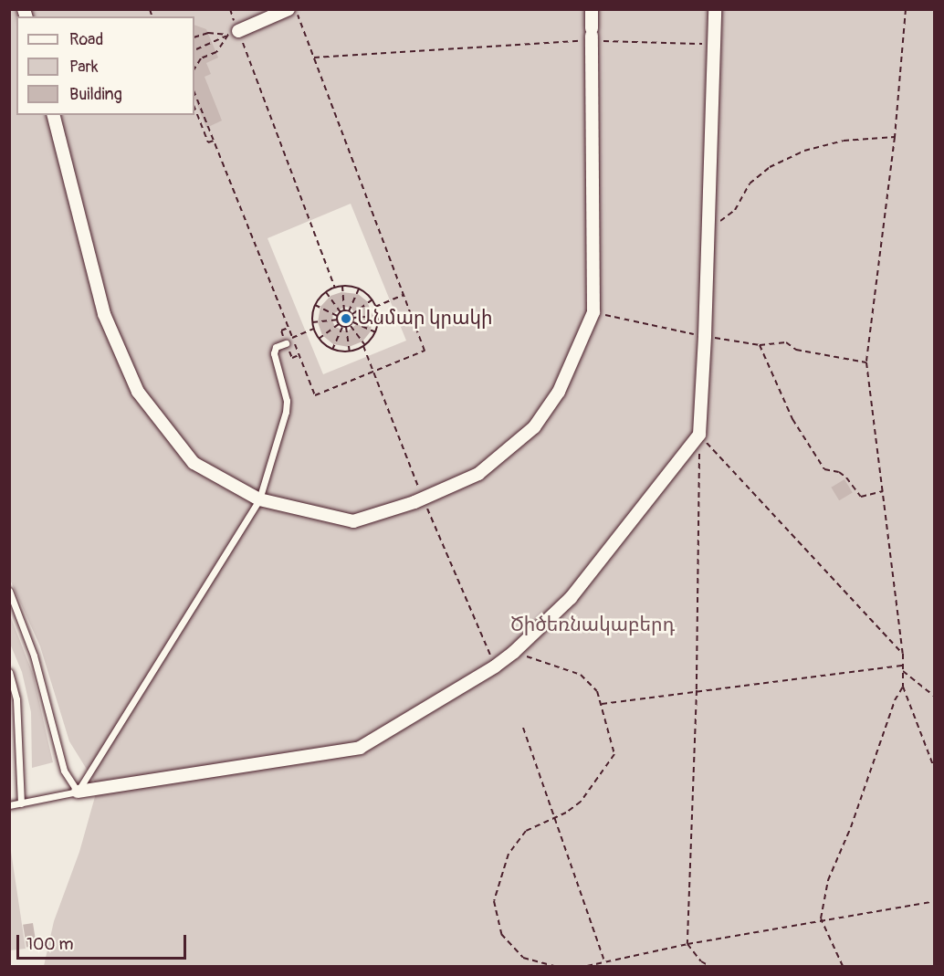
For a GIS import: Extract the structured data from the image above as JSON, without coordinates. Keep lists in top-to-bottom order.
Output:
{
  "parks": ["Ծիծեռնակաբերդ"],
  "places": ["Անմար կրակի"],
  "legend": ["Road", "Park", "Building"],
  "scale_bar": "100 m"
}
